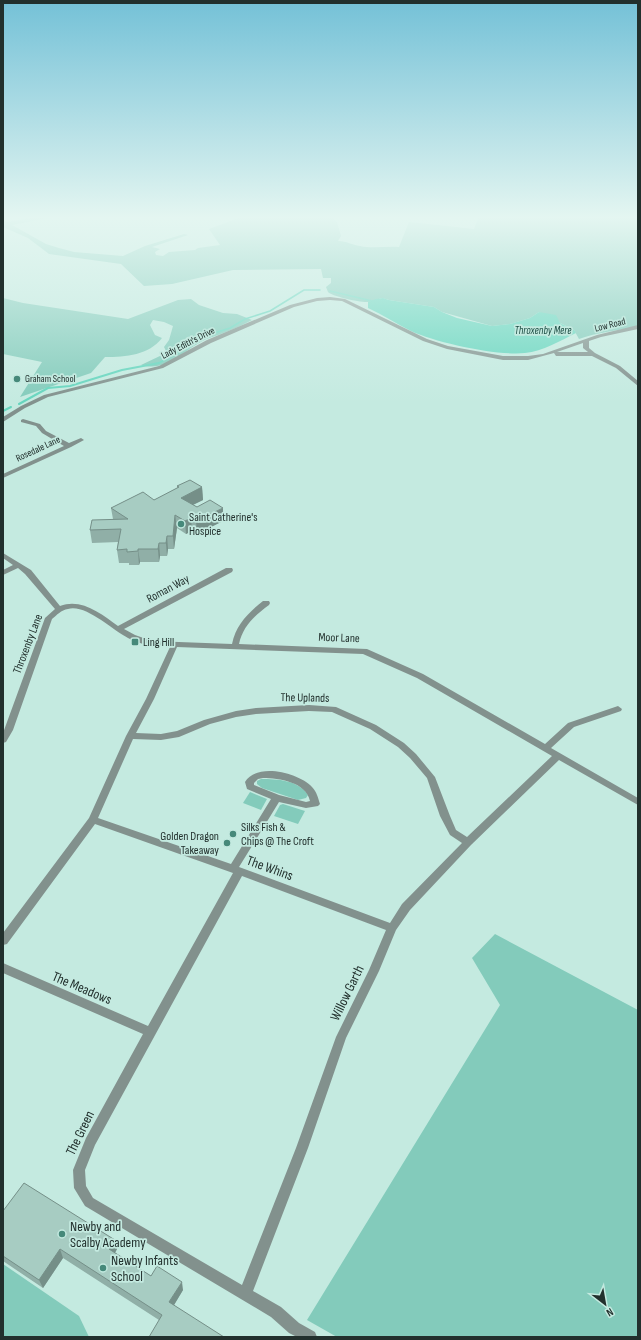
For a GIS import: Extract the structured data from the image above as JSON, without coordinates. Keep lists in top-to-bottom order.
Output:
{
  "streets": {
    "street": [
      "Low Road",
      "Lady Edith's Drive",
      "Rosedale Lane",
      "Roman Way",
      "Moor Lane",
      "Throxenby Lane",
      "The Uplands",
      "The Whins",
      "The Meadows",
      "Willow Garth",
      "The Green"
    ]
  },
  "crossings": [
    ["Low Road", "Lady Edith's Drive"],
    ["Roman Way", "Moor Lane"],
    ["Moor Lane", "Throxenby Lane"],
    ["Moor Lane", "Willow Garth"],
    ["The Uplands", "Willow Garth"],
    ["The Whins", "Willow Garth"],
    ["The Whins", "The Green"],
    ["The Meadows", "The Green"],
    ["Willow Garth", "The Green"]
  ],
  "water": ["Throxenby Mere"],
  "places": {
    "other": [
      "Graham School",
      "Saint Catherine's Hospice",
      "Silks Fish & Chips @ The Croft",
      "Golden Dragon Takeaway",
      "Newby and Scalby Academy",
      "Newby Infants School"
    ],
    "transit": ["Ling Hill"]
  },
  "north": "bottom right"
}
